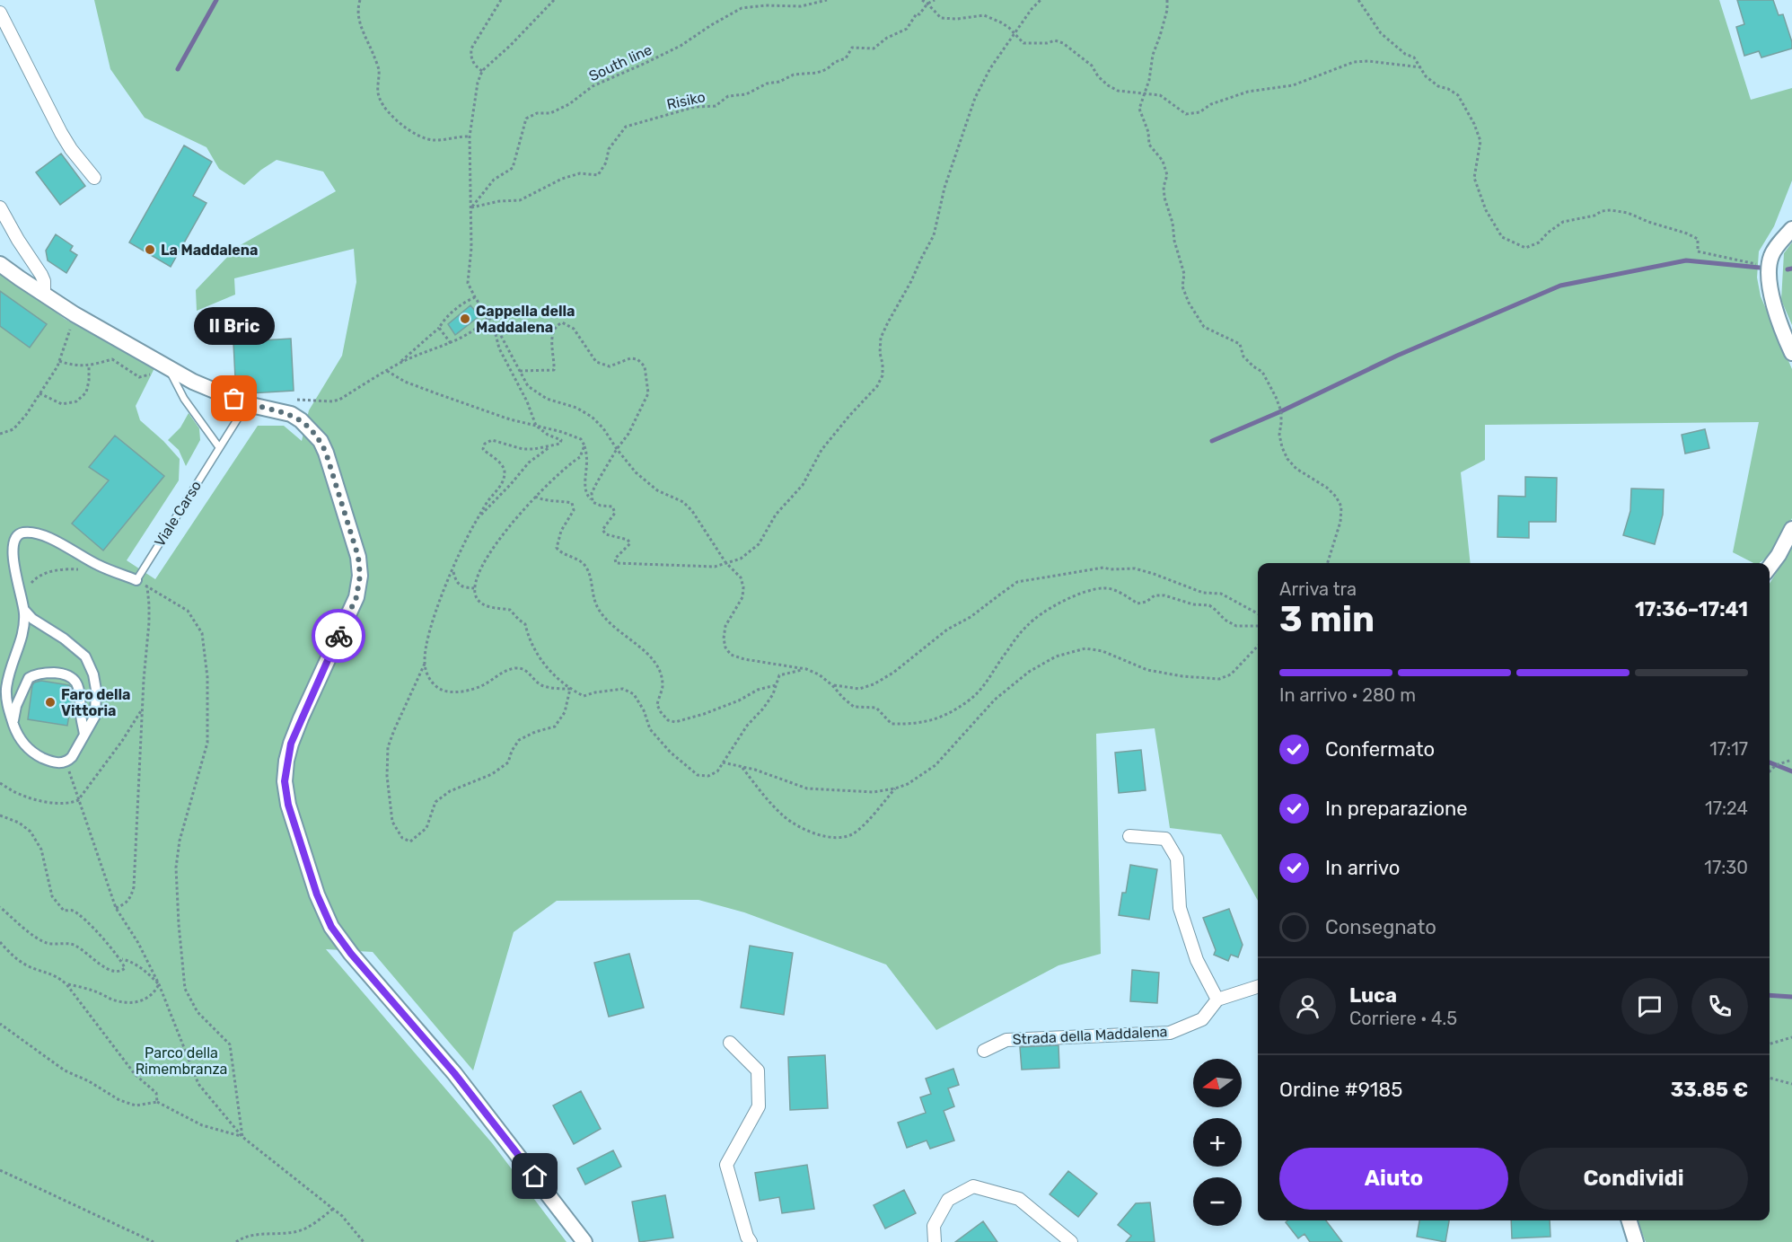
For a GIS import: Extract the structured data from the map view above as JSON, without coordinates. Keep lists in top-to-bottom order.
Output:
{
  "streets": {
    "street": ["Strada della Maddalena"],
    "lane": ["Viale Carso"],
    "path": ["South line", "Risiko"]
  },
  "crossings": [
    ["South line", "Risiko"]
  ],
  "parks": ["Parco della Rimembranza"],
  "places": [
    "La Maddalena",
    "Cappella della Maddalena",
    "Il Bric",
    "Faro della Vittoria"
  ],
  "north": "left",
  "page": {
    "bubble": "Il Bric",
    "heading": ["3 min", "Arriva tra", "17:36–17:41"],
    "panel": [
      "Luca",
      "Corriere · 4.5",
      "Ordine #9185",
      "33.85 €"
    ],
    "bar": "In arrivo · 280 m",
    "list": [
      ["Confermato", "17:17"],
      ["In preparazione", "17:24"],
      ["In arrivo", "17:30"],
      "Consegnato"
    ],
    "map_buttons": ["+", "−"],
    "buttons": ["Aiuto", "Condividi"]
  }
}
